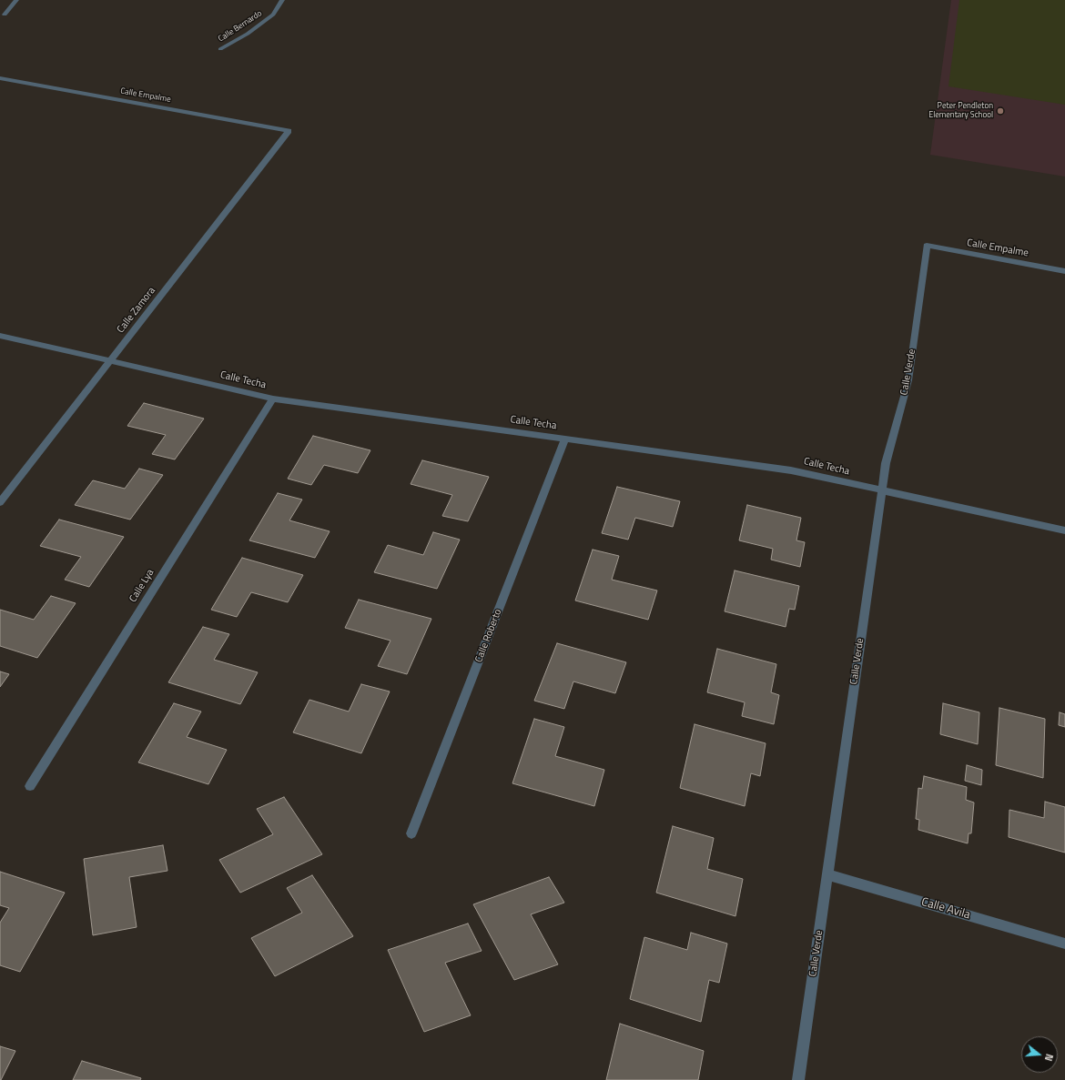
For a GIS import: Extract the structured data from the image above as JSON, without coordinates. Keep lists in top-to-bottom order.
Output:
{
  "streets": {
    "street": [
      "Calle Bernardo",
      "Calle Empalme",
      "Calle Zamora",
      "Calle Verde",
      "Calle Techa",
      "Calle Lya",
      "Calle Roberto",
      "Calle Avila"
    ]
  },
  "crossings": [
    ["Calle Empalme", "Calle Zamora"],
    ["Calle Empalme", "Calle Verde"],
    ["Calle Zamora", "Calle Techa"],
    ["Calle Verde", "Calle Techa"],
    ["Calle Verde", "Calle Avila"],
    ["Calle Techa", "Calle Lya"],
    ["Calle Techa", "Calle Roberto"]
  ],
  "places": ["Peter Pendleton Elementary School"],
  "north": "right"
}
